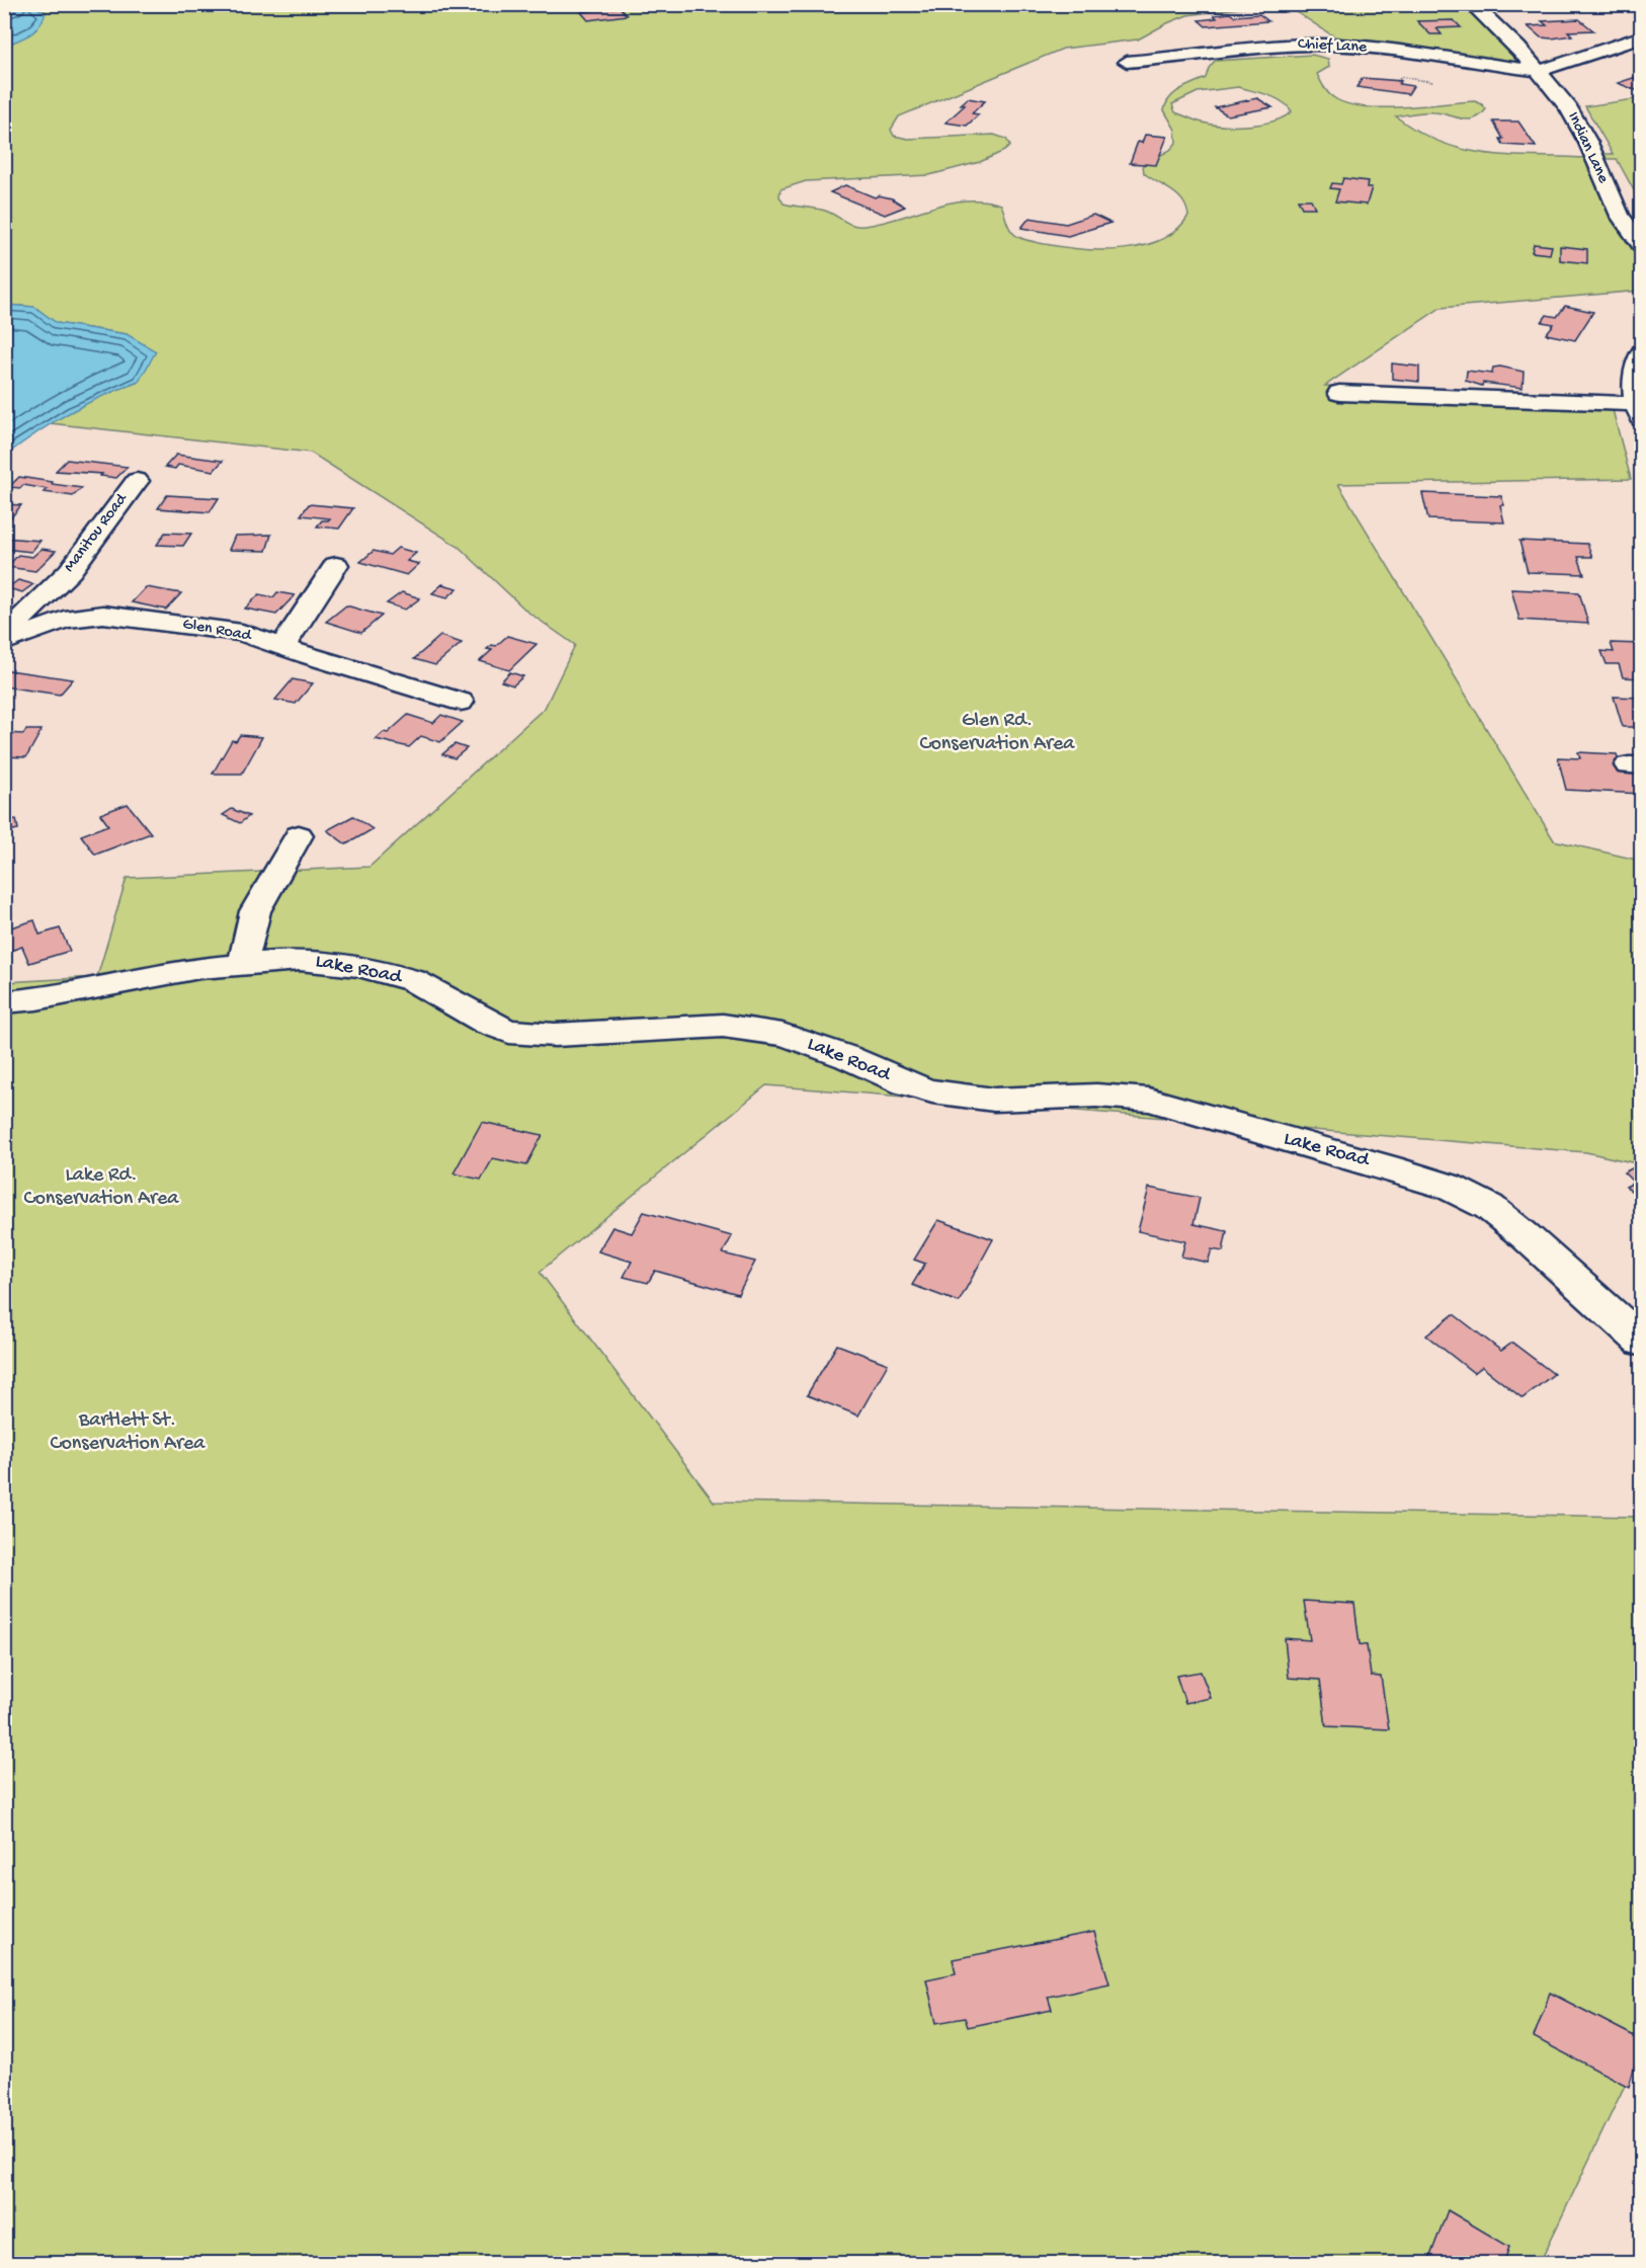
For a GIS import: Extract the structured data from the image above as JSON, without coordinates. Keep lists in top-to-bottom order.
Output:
{
  "streets": {
    "street": [
      "Chief Lane",
      "Indian Lane",
      "Manitou Road",
      "Glen Road",
      "Lake Road"
    ]
  },
  "crossings": [
    ["Chief Lane", "Indian Lane"]
  ],
  "parks": ["Glen Rd. Conservation Area", "Lake Rd. Conservation Area", "Bartlett St. Conservation Area"]
}
